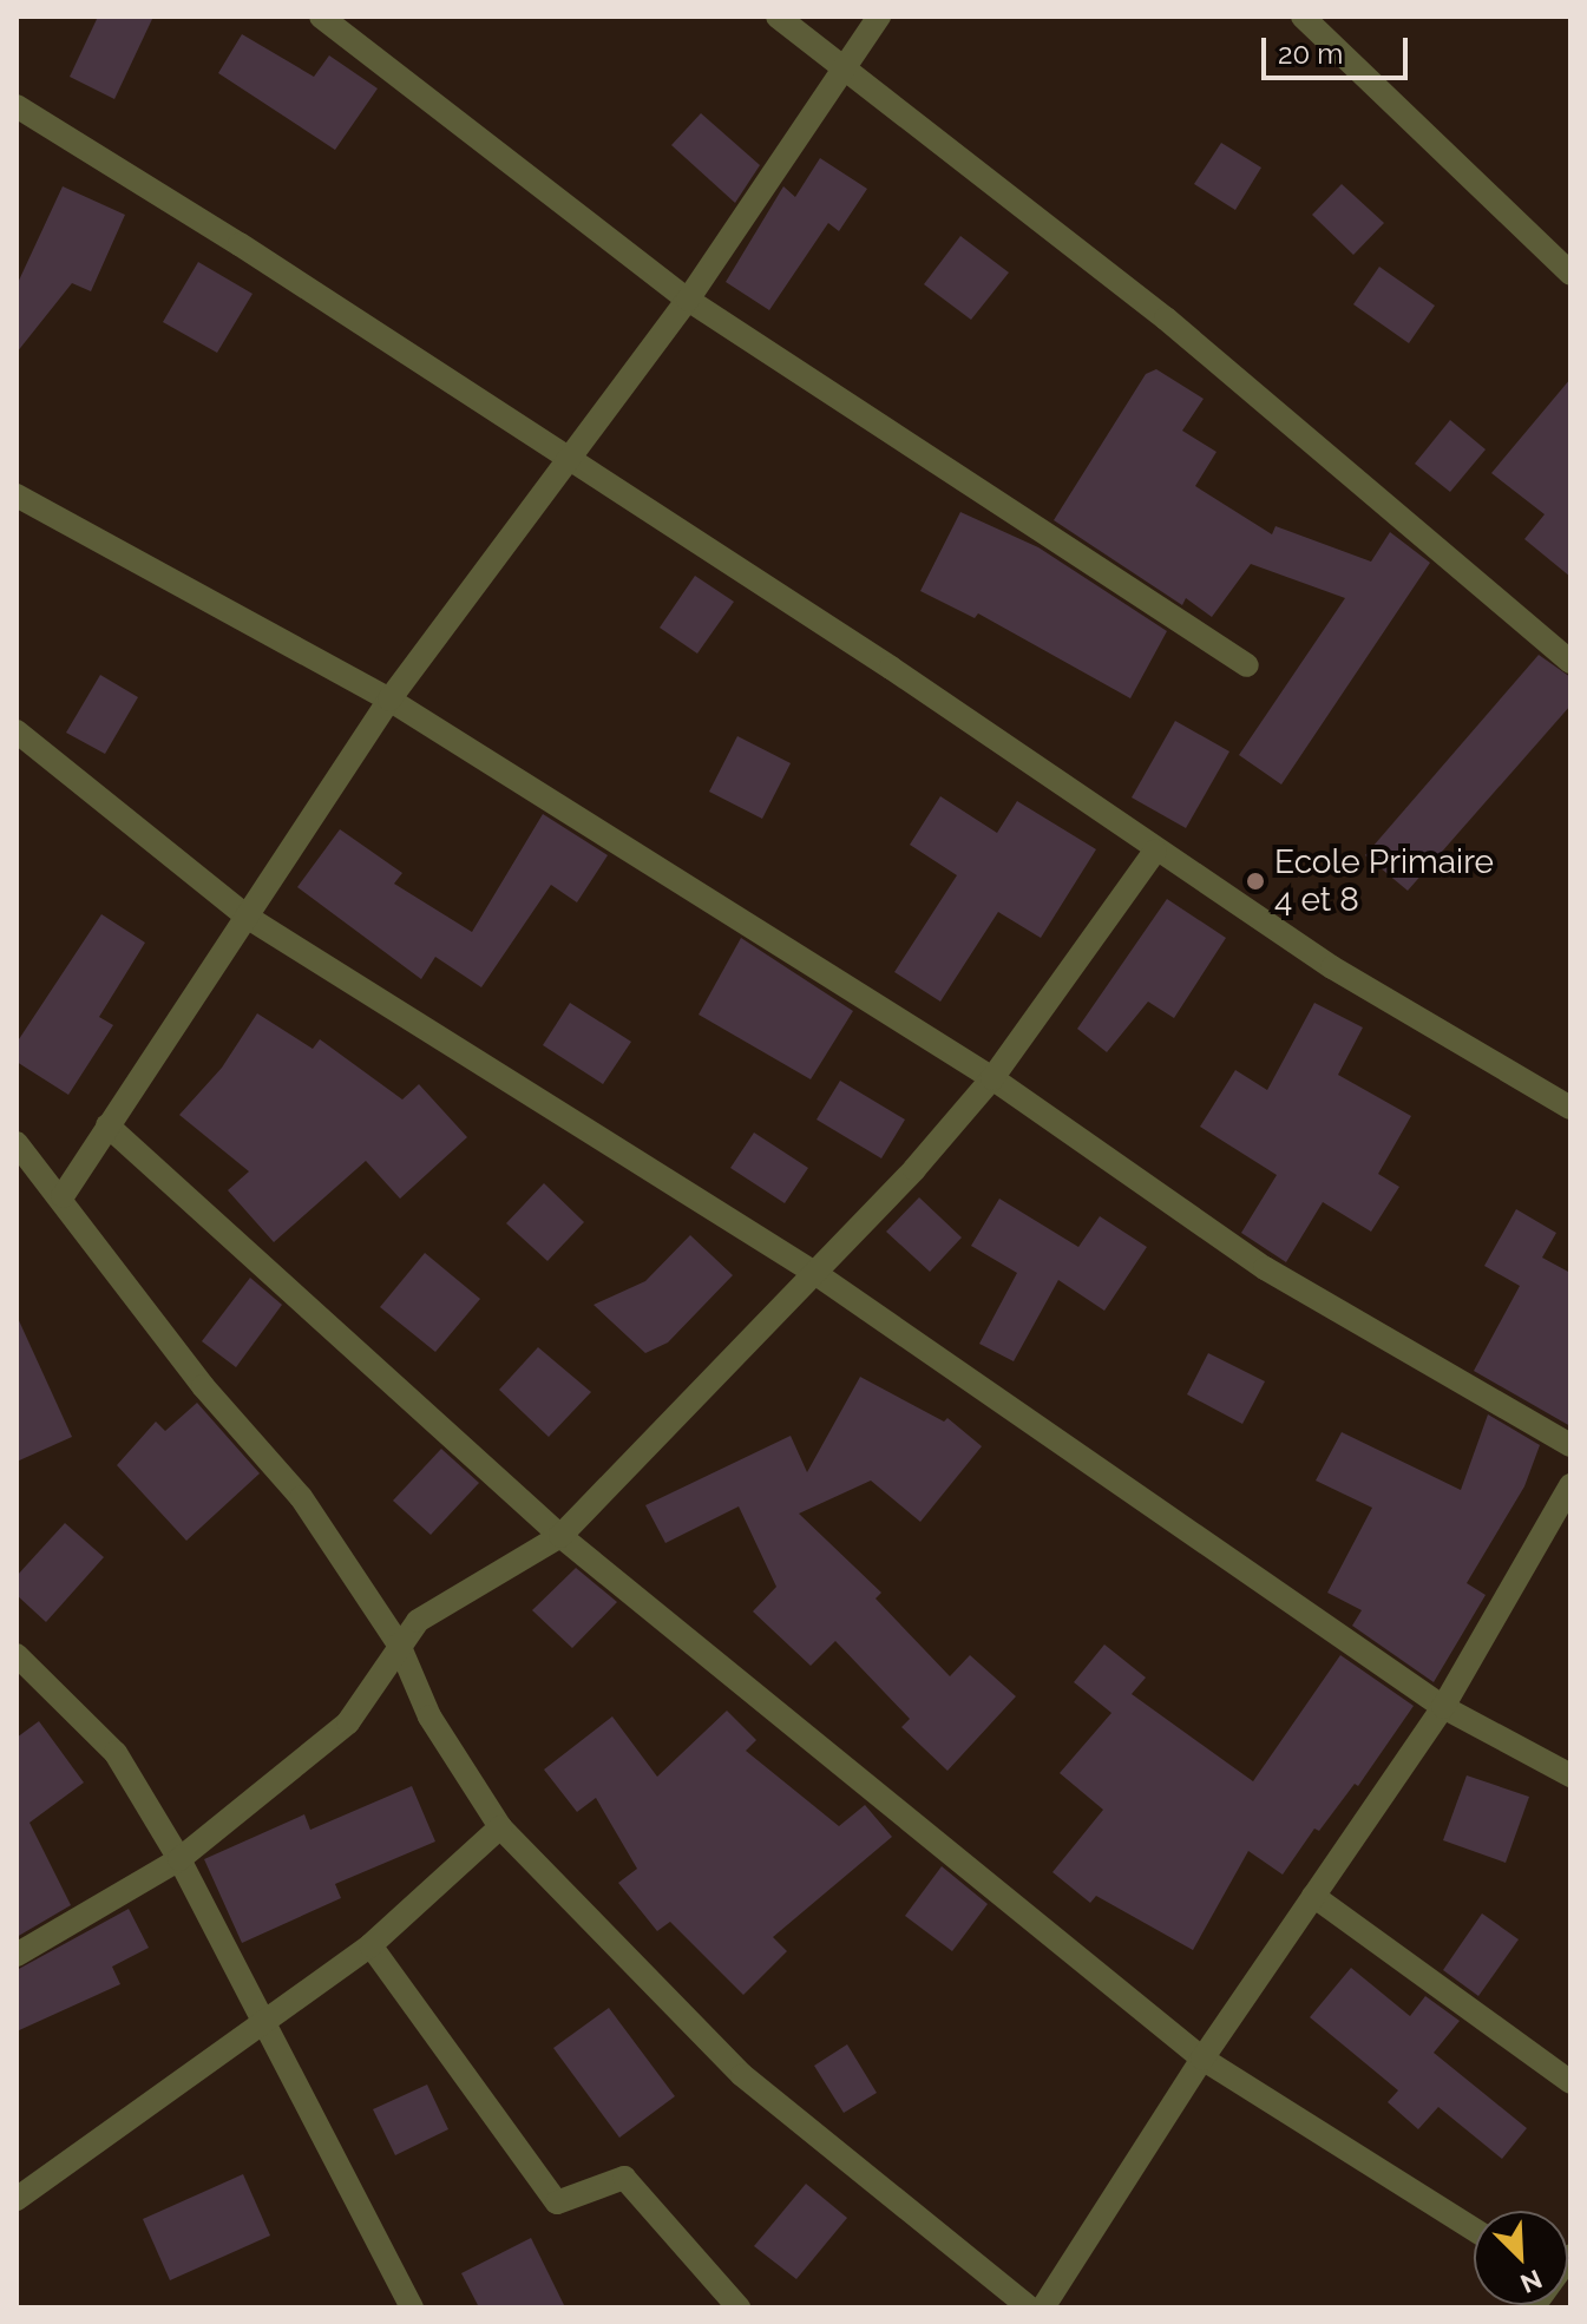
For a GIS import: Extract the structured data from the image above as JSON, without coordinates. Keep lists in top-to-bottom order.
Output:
{
  "places": ["Ecole Primaire 4 et 8"],
  "scale_bar": "20 m",
  "north": "bottom right"
}
